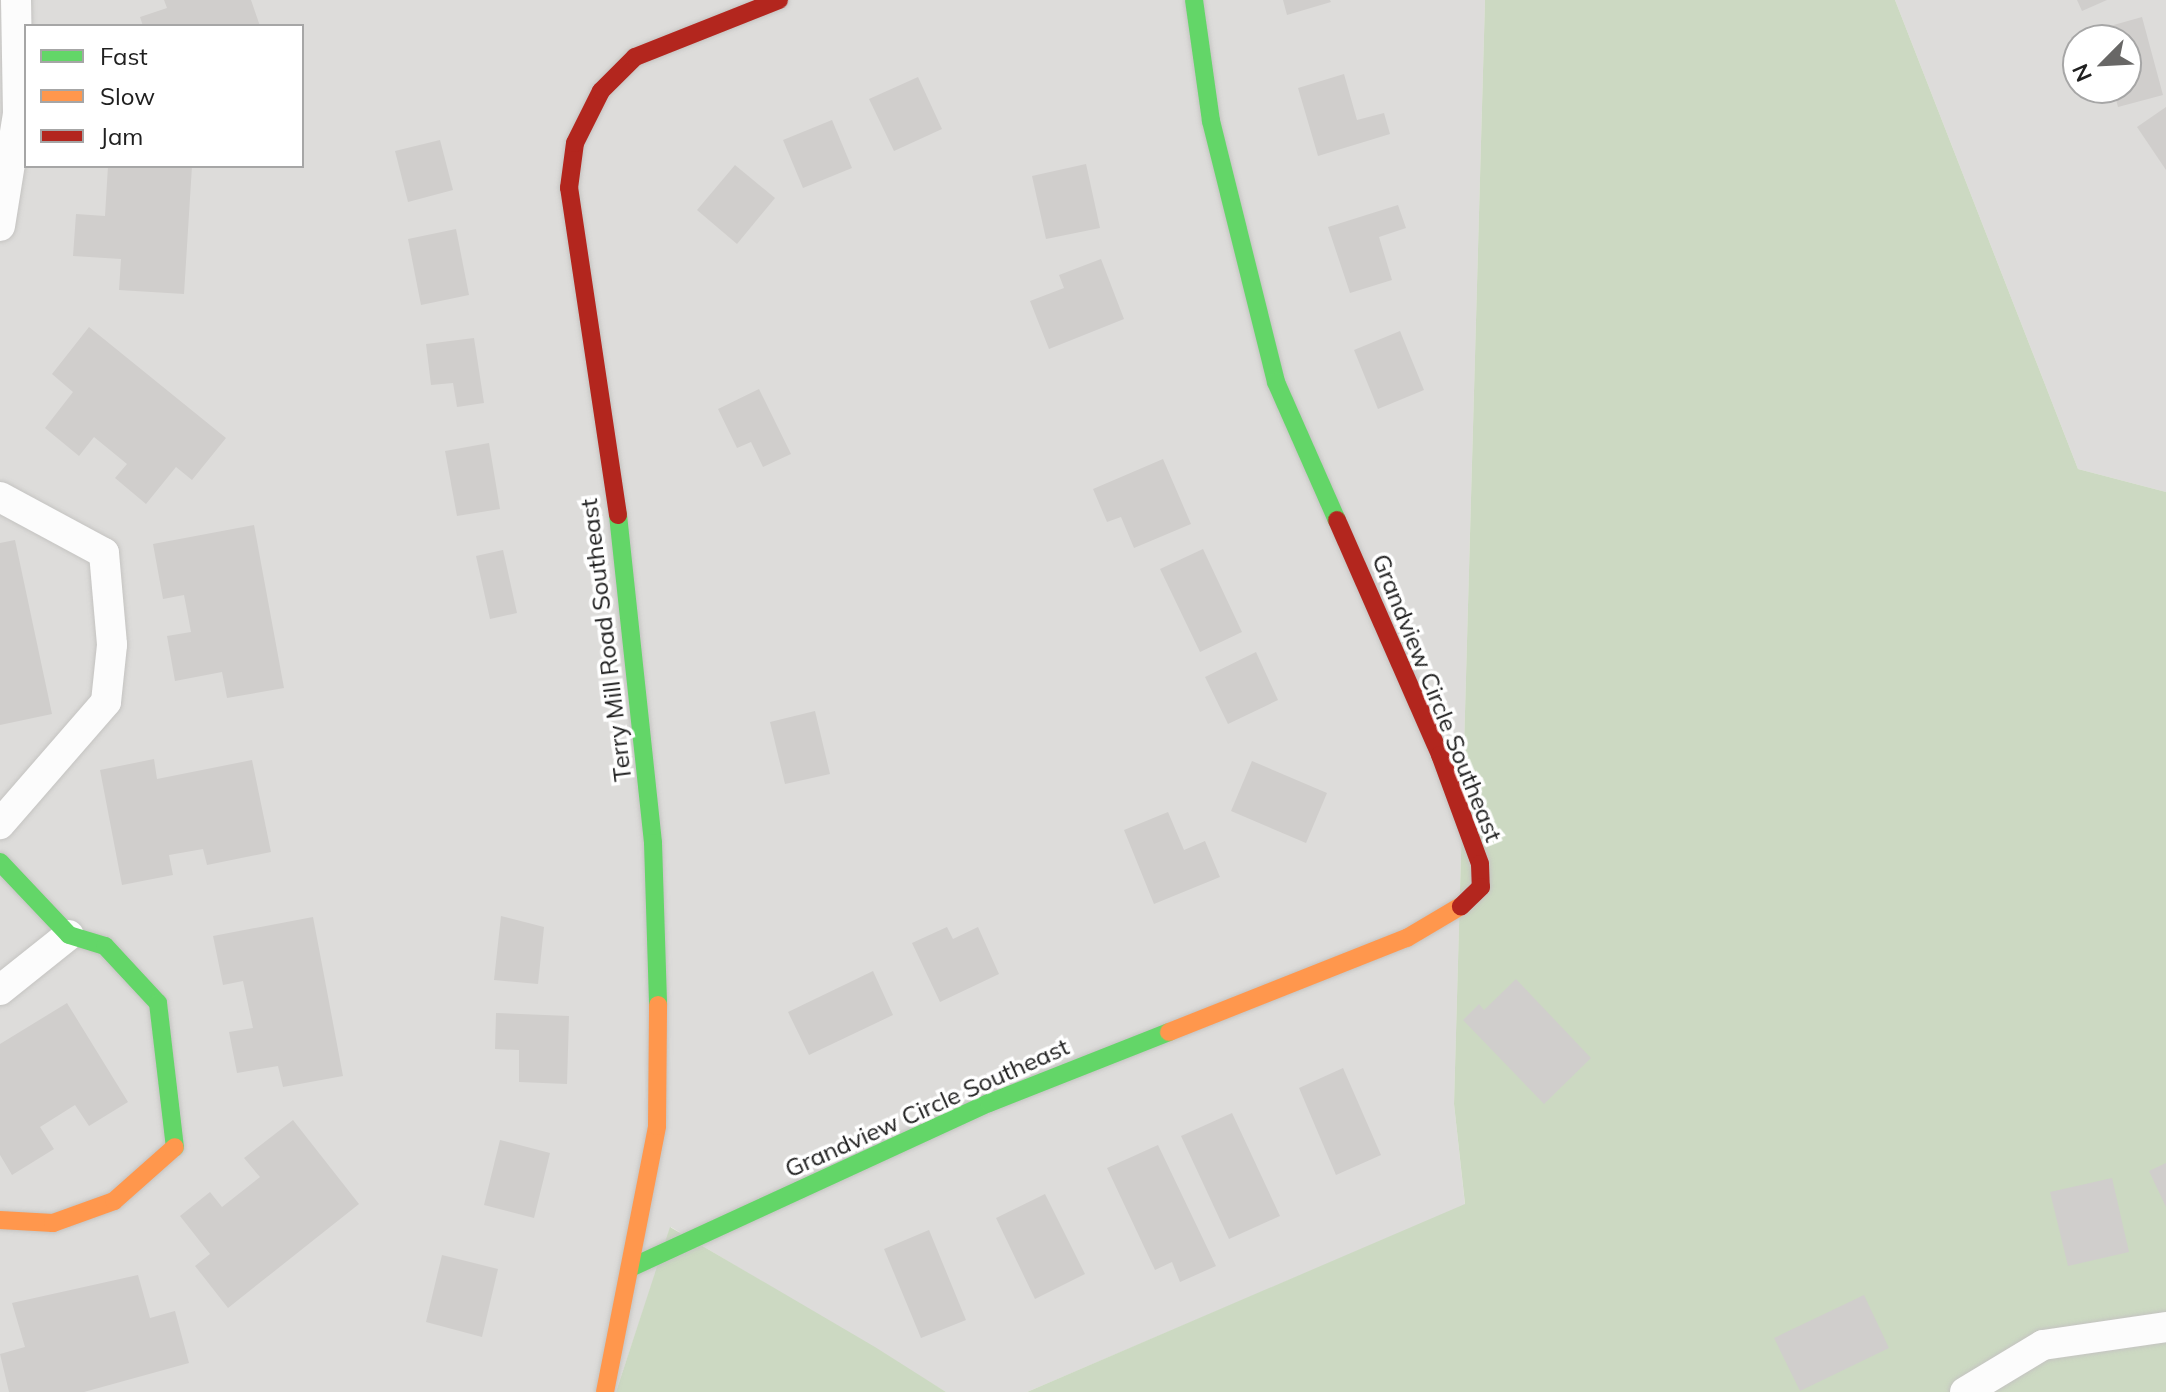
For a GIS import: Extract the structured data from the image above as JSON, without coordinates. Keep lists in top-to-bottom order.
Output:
{
  "streets": {
    "street": ["Terry Mill Road Southeast", "Grandview Circle Southeast"]
  },
  "crossings": [
    ["Terry Mill Road Southeast", "Grandview Circle Southeast"]
  ],
  "legend": ["Fast", "Slow", "Jam"],
  "north": "bottom left"
}
